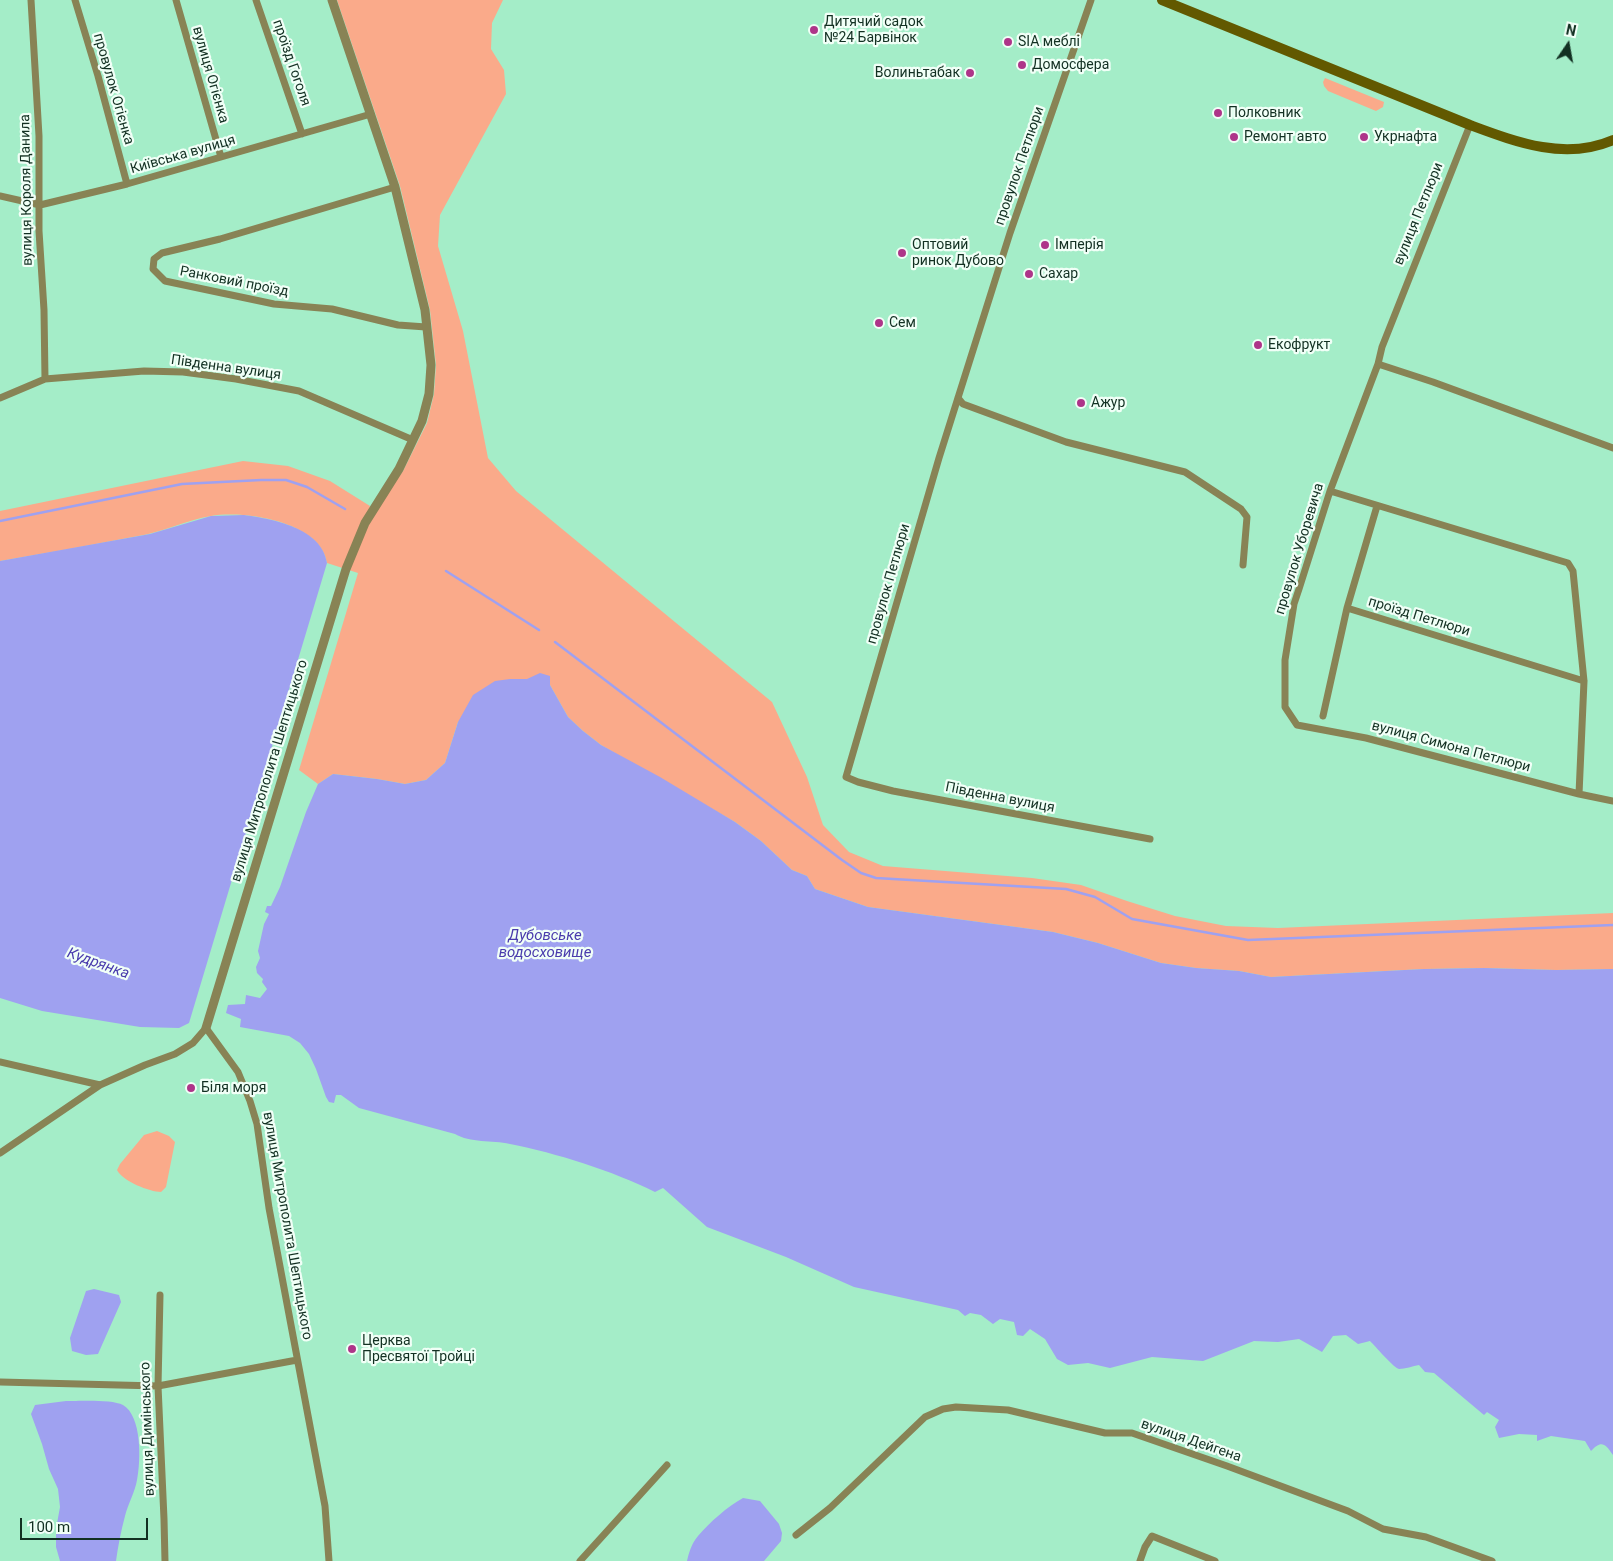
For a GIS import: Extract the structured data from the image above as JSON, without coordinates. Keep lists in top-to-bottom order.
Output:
{
  "streets": {
    "street": [
      "проїзд Гоголя",
      "вулиця Огієнка",
      "провулок Огієнка",
      "Київська вулиця",
      "провулок Петлюри",
      "вулиця Короля Данила",
      "вулиця Петлюри",
      "Ранковий проїзд",
      "Південна вулиця",
      "провулок Уборевича",
      "проїзд Петлюри",
      "вулиця Симона Петлюри",
      "вулиця Митрополита Шептицького",
      "вулиця Димінського",
      "вулиця Дейгена"
    ]
  },
  "crossings": [
    ["проїзд Гоголя", "Київська вулиця"],
    ["вулиця Огієнка", "Київська вулиця"],
    ["провулок Огієнка", "Київська вулиця"],
    ["Київська вулиця", "вулиця Короля Данила"],
    ["Київська вулиця", "вулиця Митрополита Шептицького"],
    ["провулок Петлюри", "Південна вулиця"],
    ["вулиця Короля Данила", "Південна вулиця"],
    ["вулиця Петлюри", "провулок Уборевича"],
    ["Ранковий проїзд", "вулиця Митрополита Шептицького"],
    ["Південна вулиця", "вулиця Митрополита Шептицького"],
    ["провулок Уборевича", "вулиця Симона Петлюри"]
  ],
  "water": ["Дубовське водосховище", "Кудрянка"],
  "places": [
    "Дитячий садок №24 Барвінок",
    "SIA меблі",
    "Домосфера",
    "Волиньтабак",
    "Полковник",
    "Ремонт авто",
    "Укрнафта",
    "Імперія",
    "Оптовий ринок Дубово",
    "Сахар",
    "Сем",
    "Екофрукт",
    "Ажур",
    "Біля моря",
    "Церква Пресвятої Тройці"
  ],
  "scale_bar": "100 m",
  "north": "top"
}
